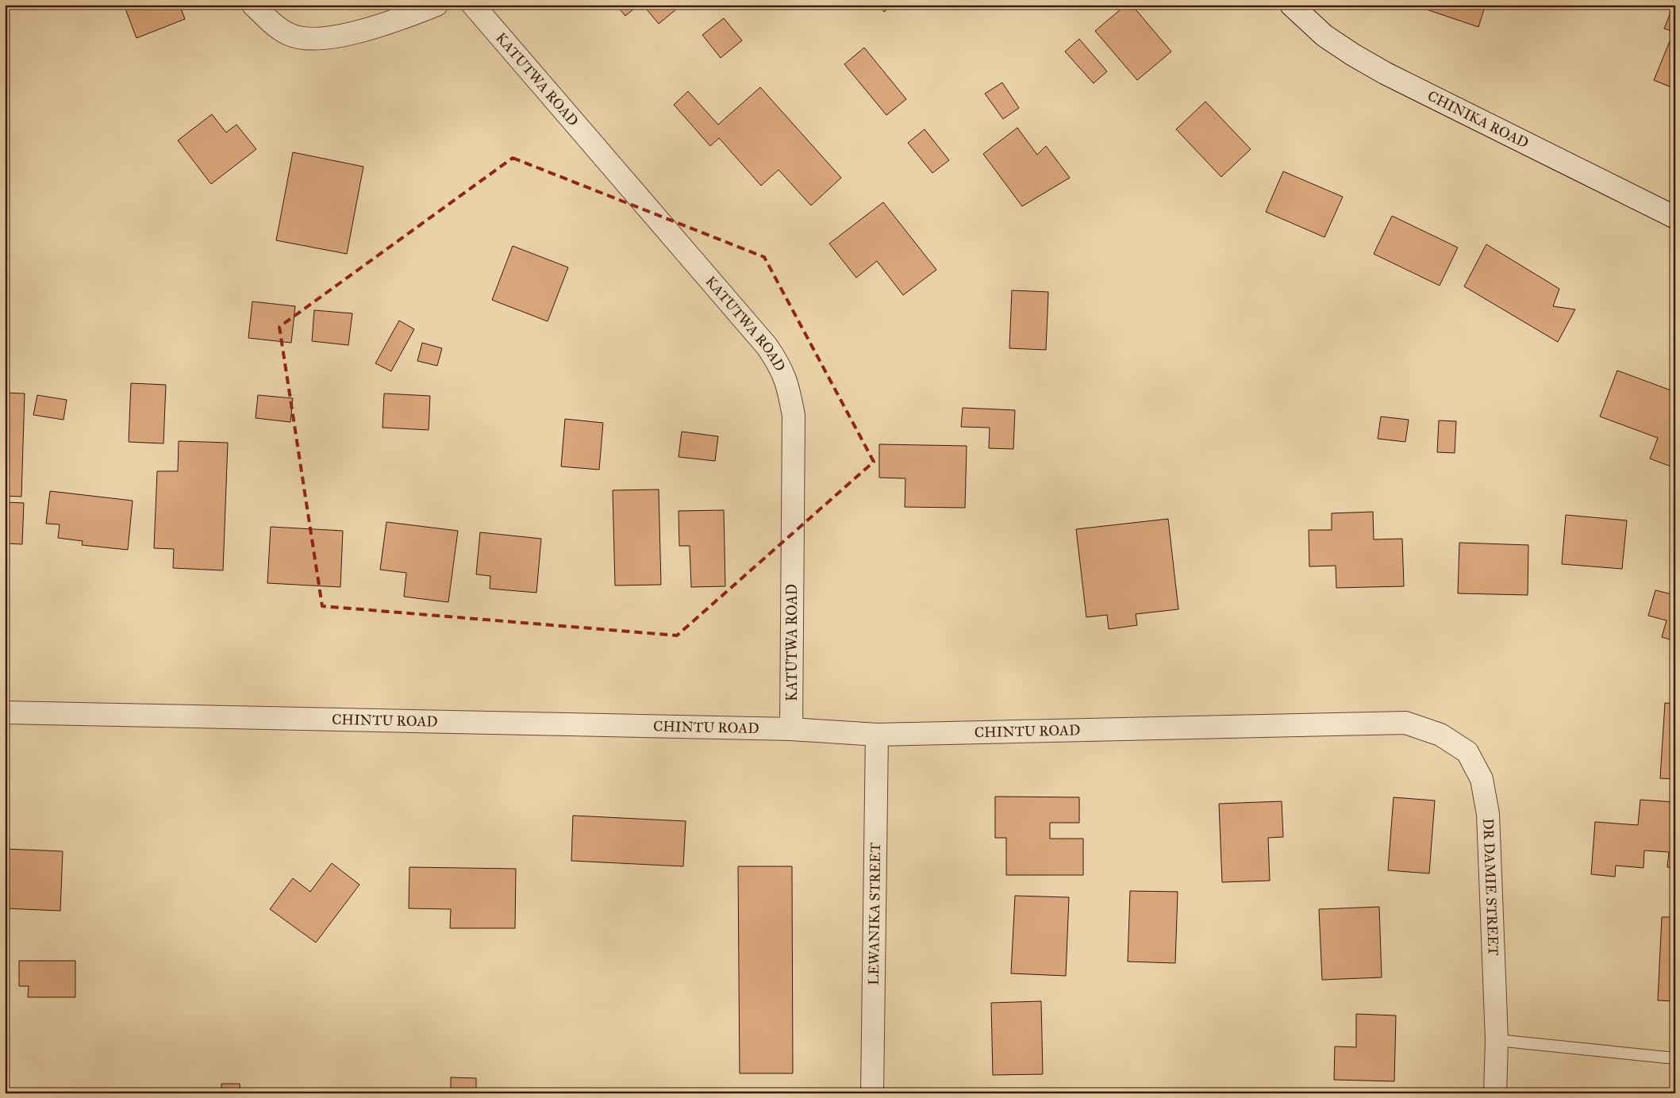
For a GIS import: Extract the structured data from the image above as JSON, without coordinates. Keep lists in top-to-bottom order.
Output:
{
  "streets": {
    "street": [
      "KATUTWA ROAD",
      "CHINIKA ROAD",
      "CHINTU ROAD",
      "DR DAMIE STREET",
      "LEWANIKA STREET"
    ]
  },
  "crossings": [
    ["KATUTWA ROAD", "CHINTU ROAD"],
    ["CHINTU ROAD", "DR DAMIE STREET"],
    ["CHINTU ROAD", "LEWANIKA STREET"]
  ]
}
